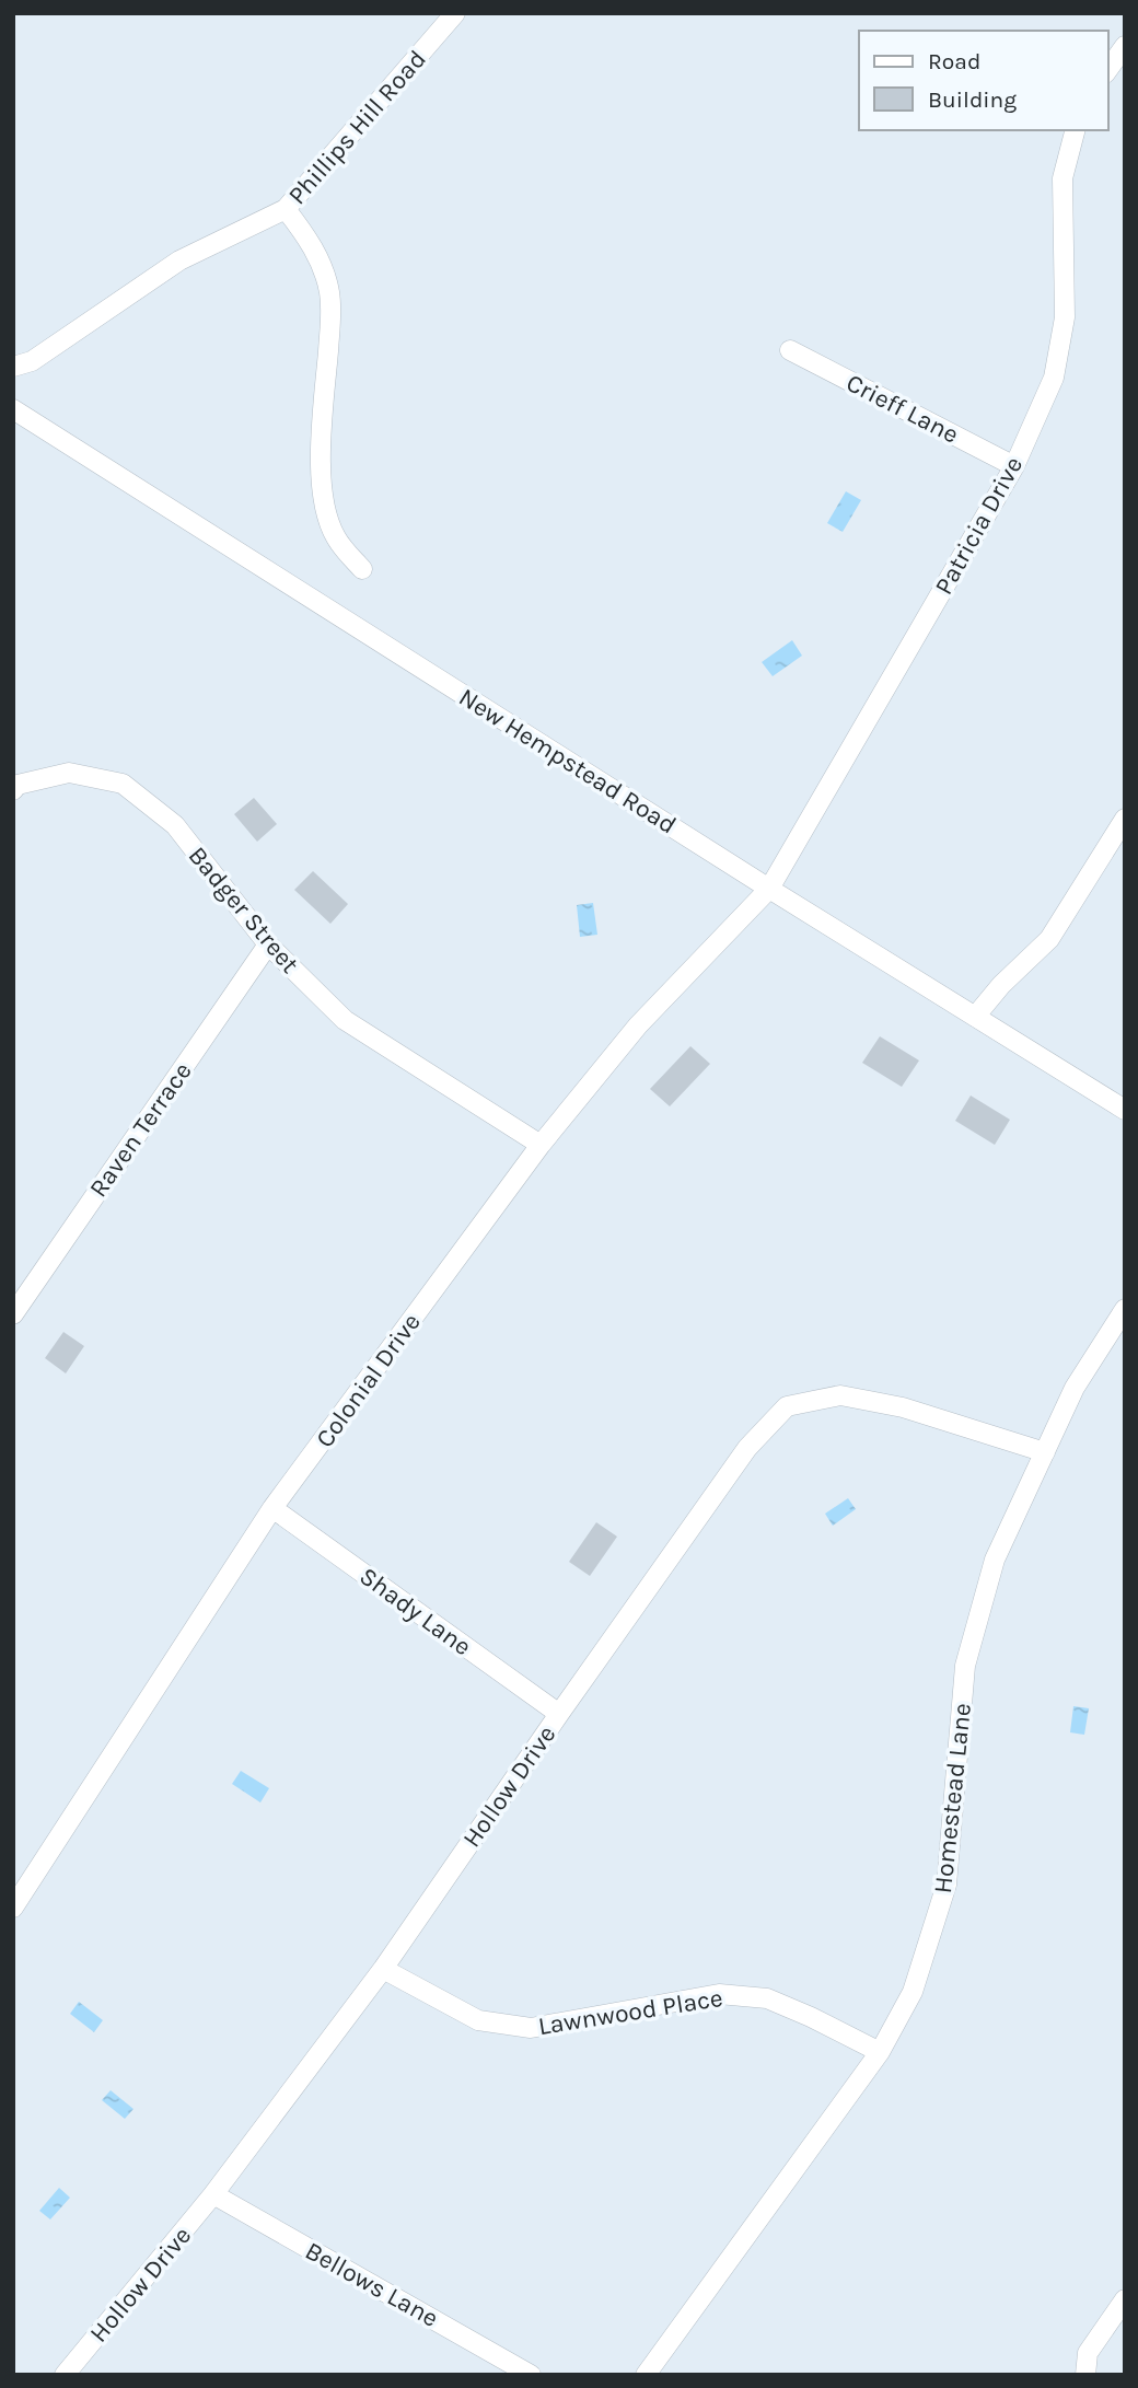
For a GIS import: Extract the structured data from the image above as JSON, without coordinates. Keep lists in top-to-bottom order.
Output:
{
  "streets": {
    "street": [
      "Phillips Hill Road",
      "Crieff Lane",
      "Patricia Drive",
      "New Hempstead Road",
      "Badger Street",
      "Raven Terrace",
      "Colonial Drive",
      "Shady Lane",
      "Hollow Drive",
      "Homestead Lane",
      "Lawnwood Place",
      "Bellows Lane"
    ]
  },
  "crossings": [
    ["Crieff Lane", "Patricia Drive"],
    ["Patricia Drive", "New Hempstead Road"],
    ["Patricia Drive", "Colonial Drive"],
    ["New Hempstead Road", "Colonial Drive"],
    ["Badger Street", "Raven Terrace"],
    ["Badger Street", "Colonial Drive"],
    ["Colonial Drive", "Shady Lane"],
    ["Shady Lane", "Hollow Drive"],
    ["Hollow Drive", "Homestead Lane"],
    ["Hollow Drive", "Lawnwood Place"],
    ["Hollow Drive", "Bellows Lane"],
    ["Homestead Lane", "Lawnwood Place"]
  ],
  "legend": ["Road", "Building"]
}
